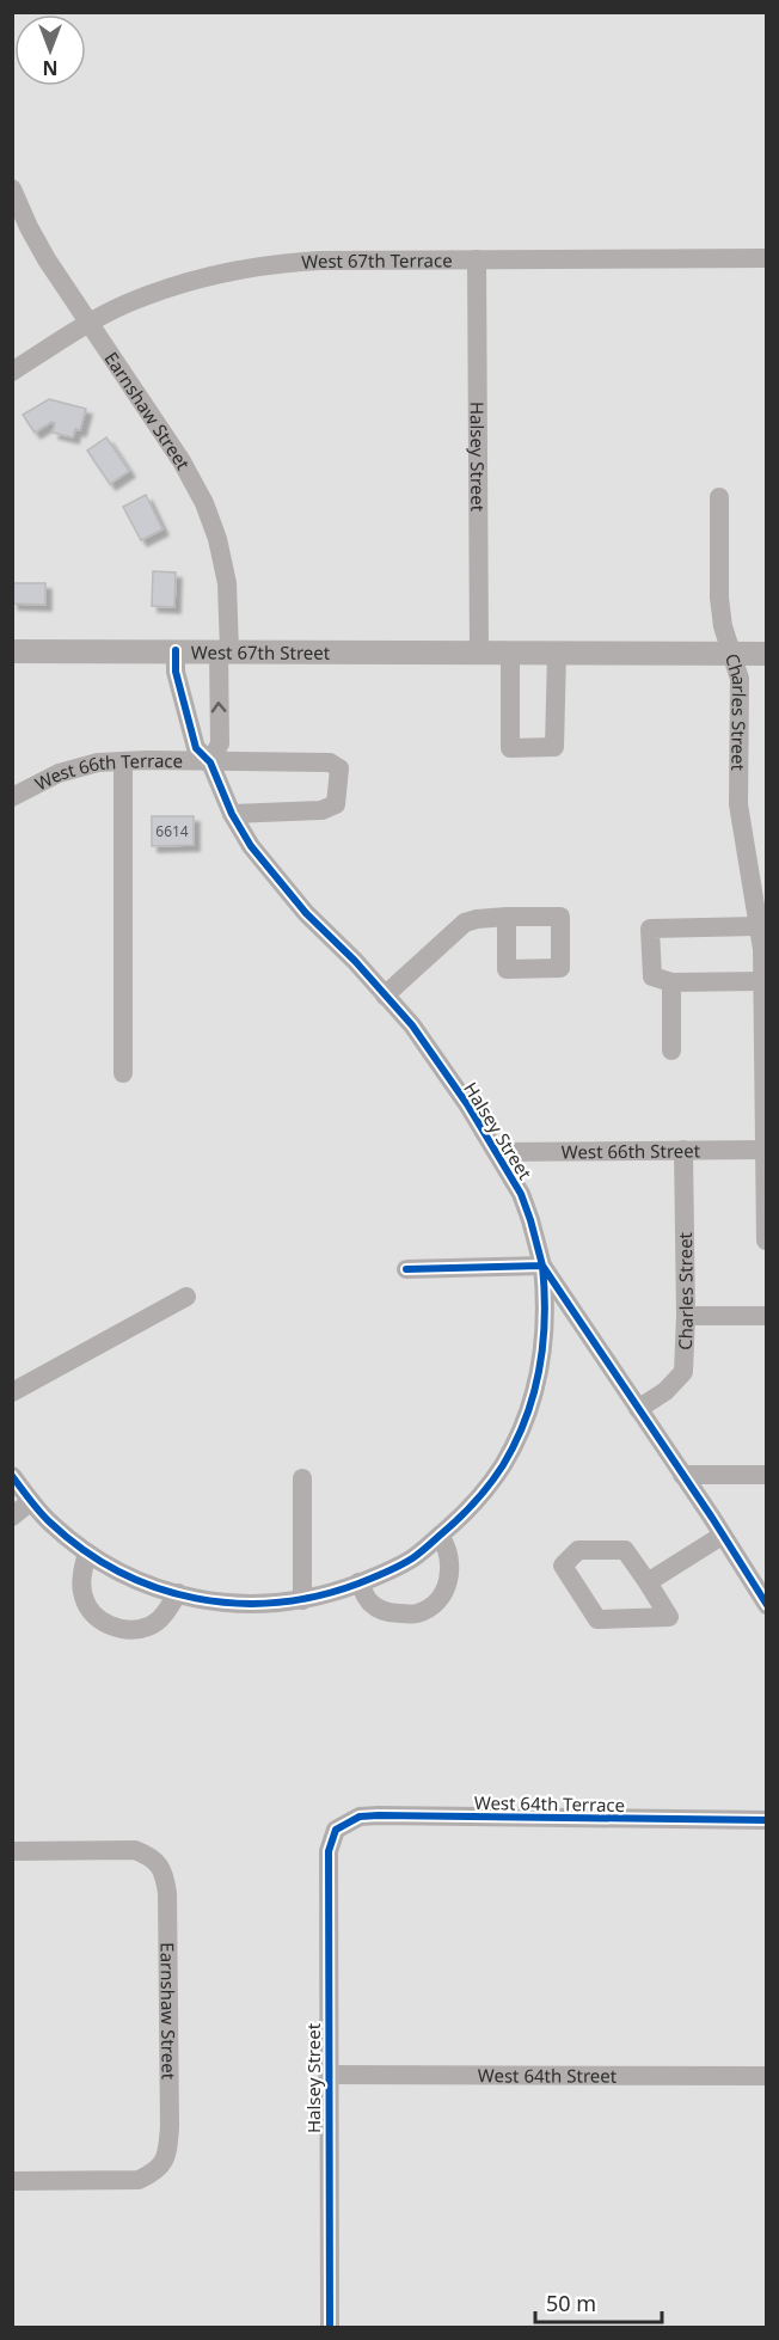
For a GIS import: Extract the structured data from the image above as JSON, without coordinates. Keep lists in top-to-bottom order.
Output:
{
  "streets": {
    "street": [
      "West 67th Terrace",
      "Earnshaw Street",
      "Halsey Street",
      "West 67th Street",
      "Charles Street",
      "West 66th Terrace",
      "West 66th Street",
      "West 64th Terrace",
      "West 64th Street"
    ]
  },
  "crossings": [
    ["West 67th Terrace", "Earnshaw Street"],
    ["West 67th Terrace", "Halsey Street"],
    ["Earnshaw Street", "West 67th Street"],
    ["Halsey Street", "West 67th Street"],
    ["Halsey Street", "Charles Street"],
    ["Halsey Street", "West 66th Terrace"],
    ["Halsey Street", "West 66th Street"],
    ["Halsey Street", "West 64th Terrace"],
    ["Halsey Street", "West 64th Street"],
    ["West 67th Street", "Charles Street"],
    ["Charles Street", "West 66th Street"]
  ],
  "house_numbers": ["6614"],
  "scale_bar": "50 m",
  "north": "bottom"
}
